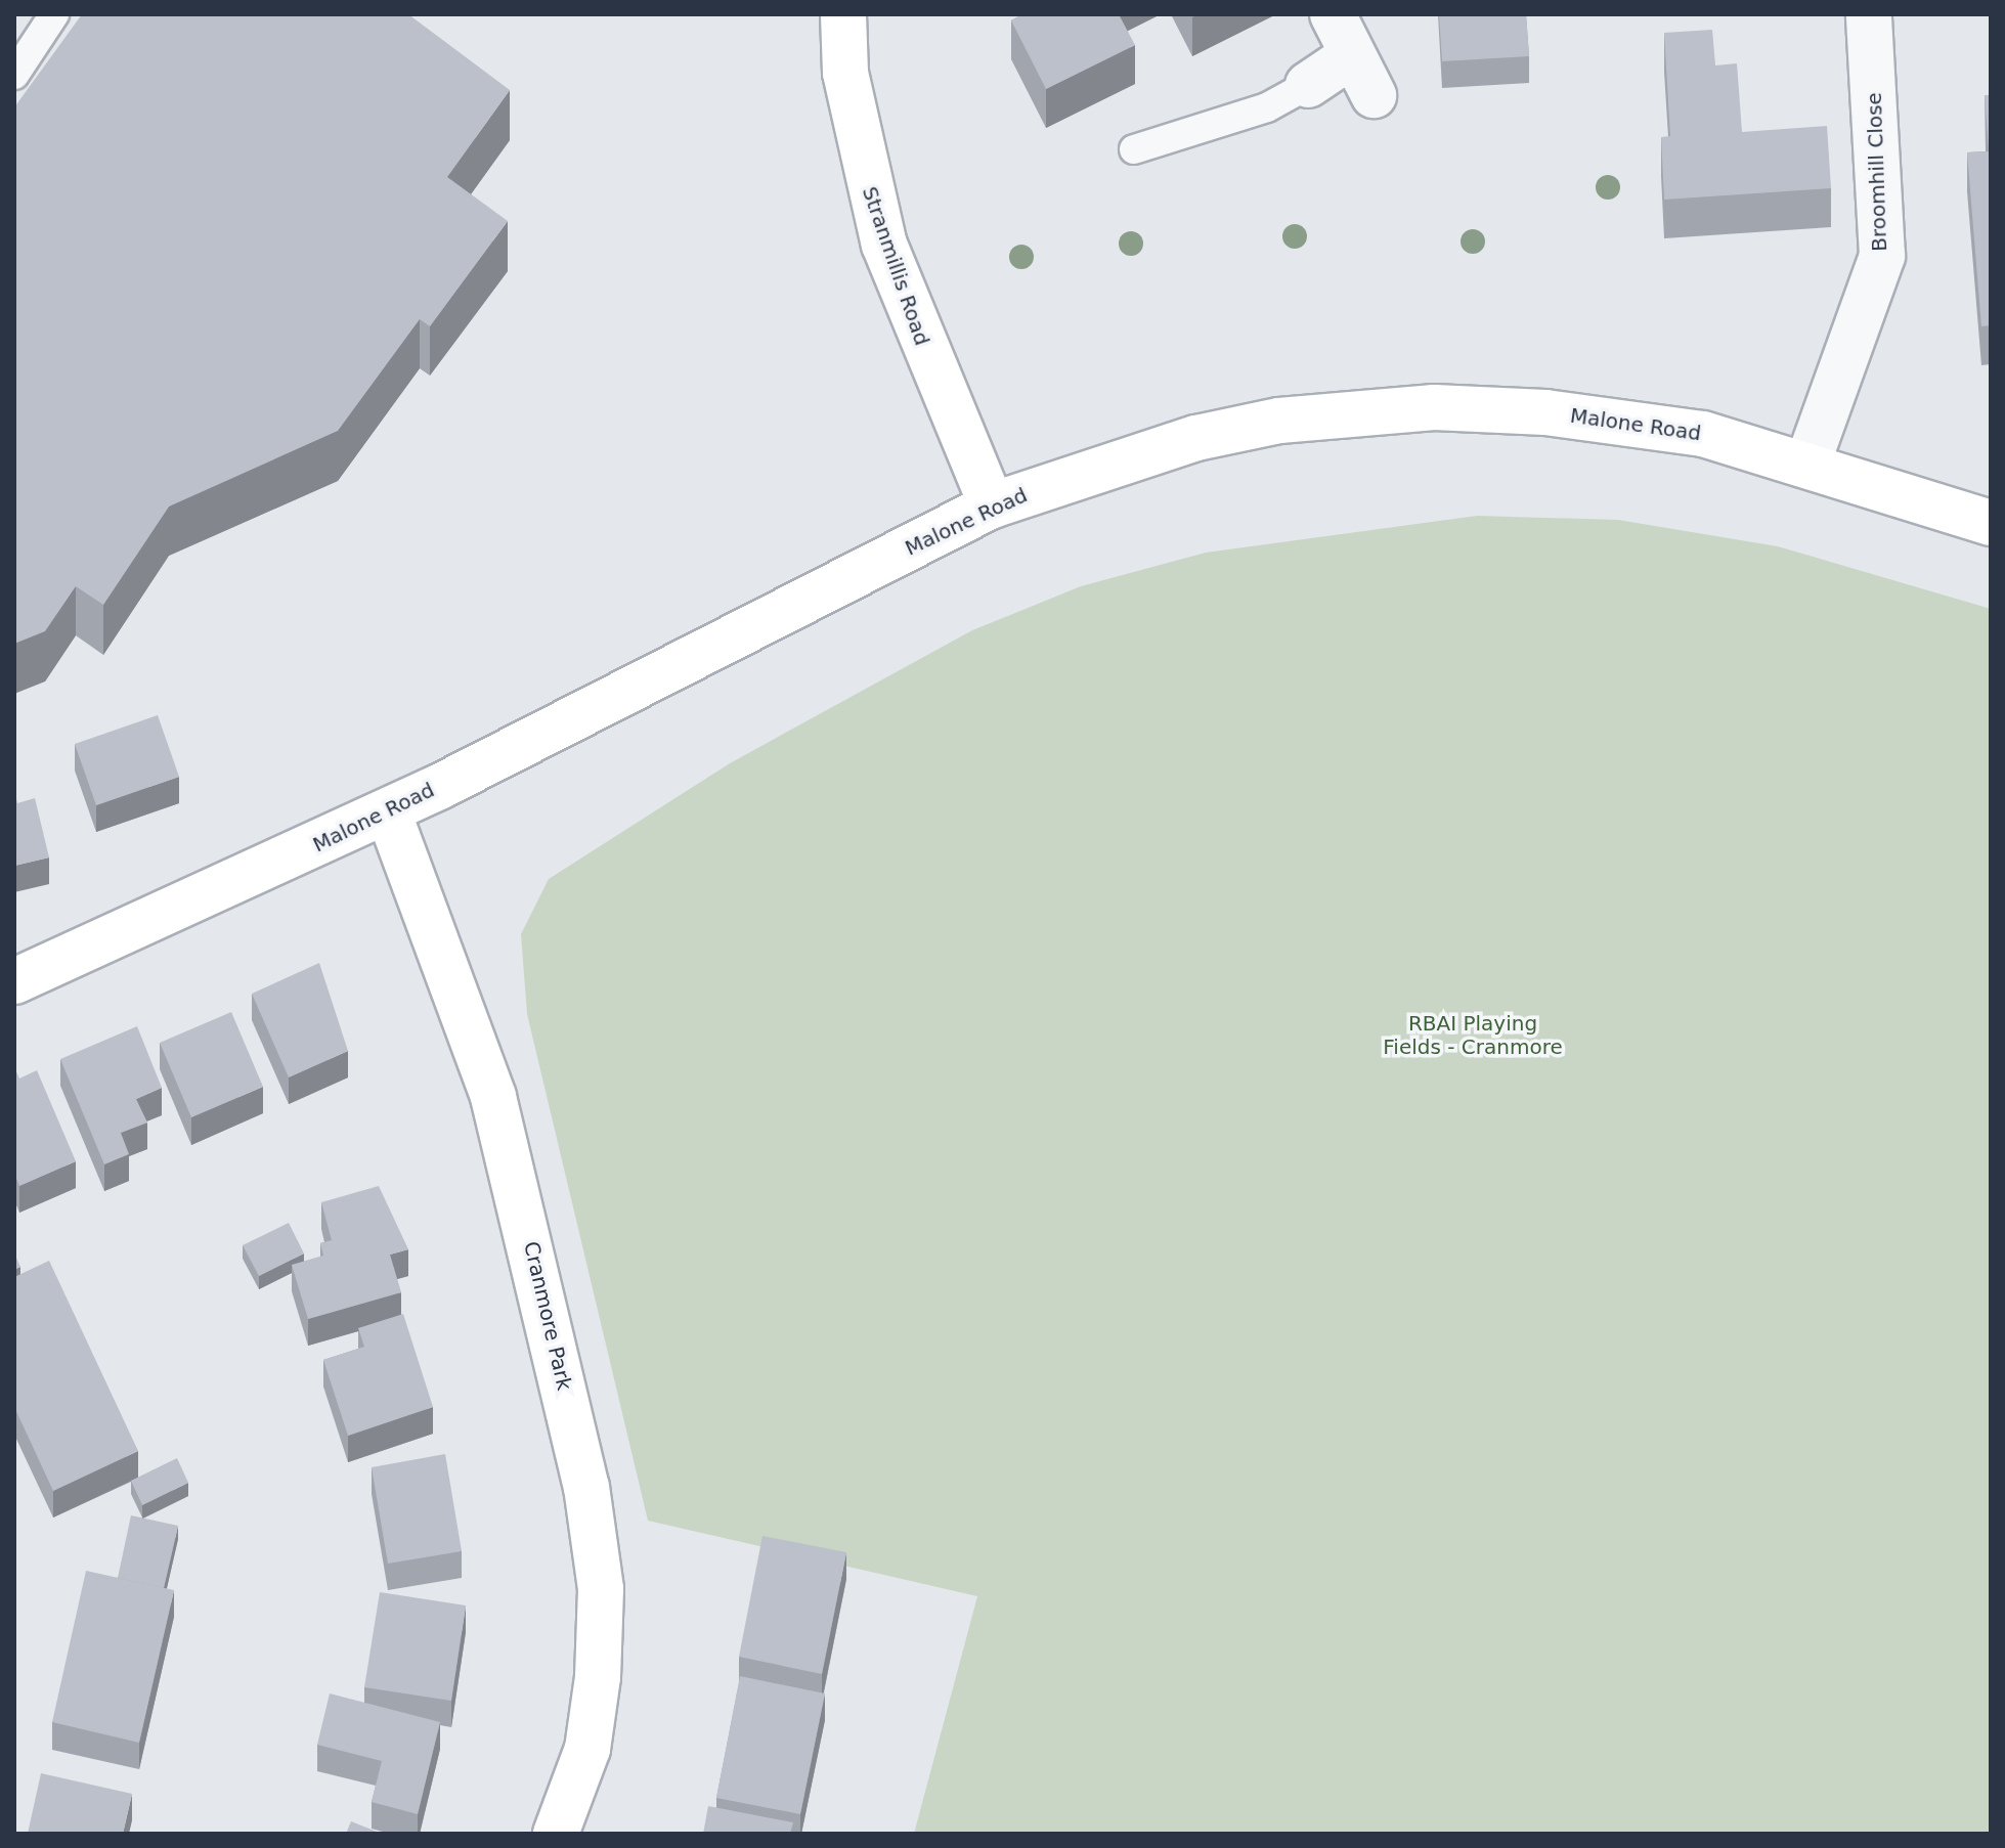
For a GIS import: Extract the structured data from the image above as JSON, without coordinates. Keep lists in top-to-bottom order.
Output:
{
  "streets": {
    "main road": ["Stranmillis Road", "Malone Road", "Cranmore Park"],
    "street": ["Broomhill Close"]
  },
  "crossings": [
    ["Broomhill Close", "Malone Road"],
    ["Stranmillis Road", "Malone Road"],
    ["Malone Road", "Cranmore Park"]
  ],
  "parks": ["RBAI Playing Fields - Cranmore"]
}
